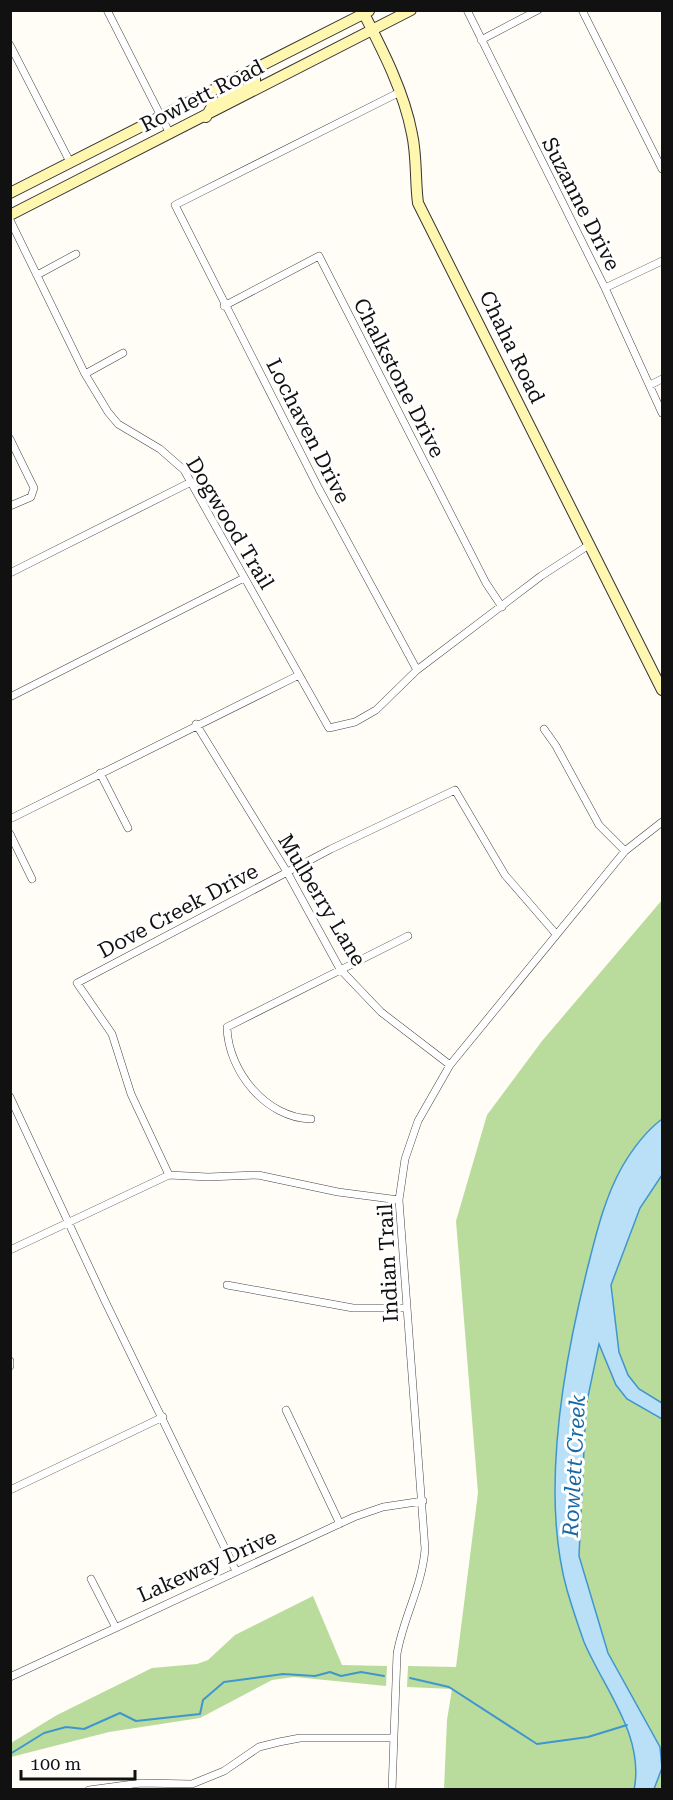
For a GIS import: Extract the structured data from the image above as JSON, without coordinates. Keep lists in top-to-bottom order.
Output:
{
  "streets": {
    "main road": ["Rowlett Road", "Chaha Road"],
    "street": [
      "Suzanne Drive",
      "Chalkstone Drive",
      "Lochaven Drive",
      "Dogwood Trail",
      "Mulberry Lane",
      "Dove Creek Drive",
      "Indian Trail",
      "Lakeway Drive"
    ]
  },
  "crossings": [
    ["Rowlett Road", "Chaha Road"],
    ["Chaha Road", "Lochaven Drive"],
    ["Chalkstone Drive", "Lochaven Drive"],
    ["Lochaven Drive", "Dogwood Trail"],
    ["Mulberry Lane", "Dove Creek Drive"],
    ["Mulberry Lane", "Indian Trail"],
    ["Dove Creek Drive", "Indian Trail"],
    ["Indian Trail", "Lakeway Drive"]
  ],
  "water": ["Rowlett Creek"],
  "scale_bar": "100 m"
}
